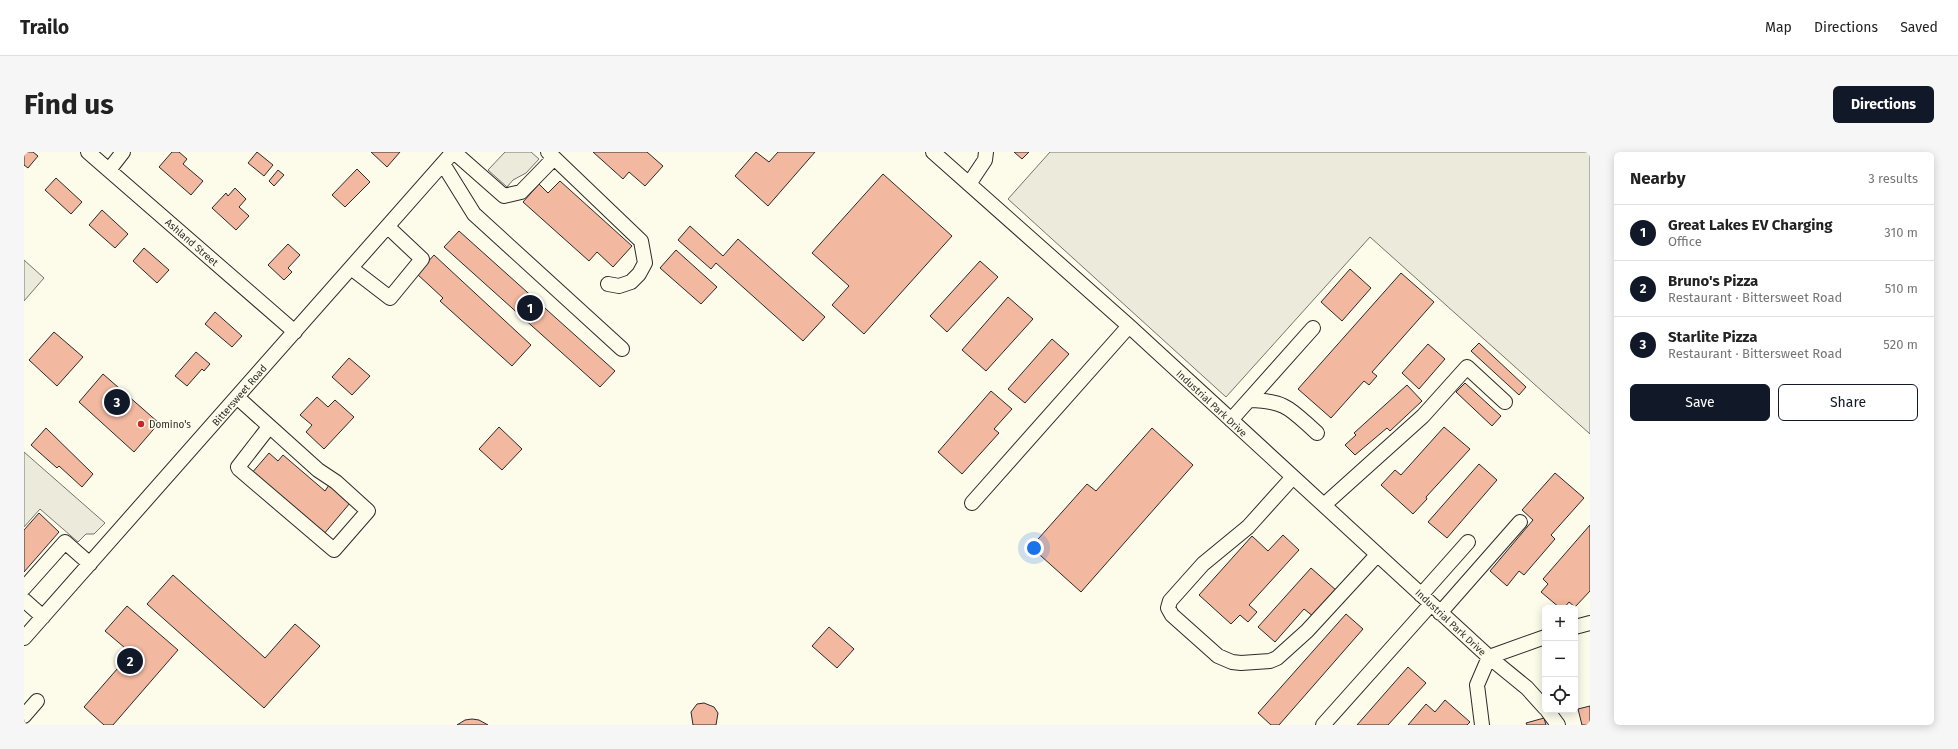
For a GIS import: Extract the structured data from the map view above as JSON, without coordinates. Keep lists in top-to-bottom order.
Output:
{
  "streets": {
    "street": ["Ashland Street", "Bittersweet Road", "Industrial Park Drive"]
  },
  "crossings": [
    ["Ashland Street", "Bittersweet Road"]
  ],
  "places": ["Domino's"],
  "page": {
    "header": "Trailo",
    "nav": ["Map", "Directions", "Saved"],
    "buttons": [
      "Directions",
      ["Save", "Share"]
    ],
    "title": "Find us",
    "heading": ["Nearby", "3 results"],
    "list": [
      {
        "mark": "1",
        "name": "Great Lakes EV Charging",
        "note": "Office",
        "value": "310 m"
      },
      {
        "mark": "2",
        "name": "Bruno's Pizza",
        "note": "Restaurant · Bittersweet Road",
        "value": "510 m"
      },
      {
        "mark": "3",
        "name": "Starlite Pizza",
        "note": "Restaurant · Bittersweet Road",
        "value": "520 m"
      }
    ],
    "pins": ["1", "3", "2"],
    "map_buttons": ["+", "−"]
  }
}
